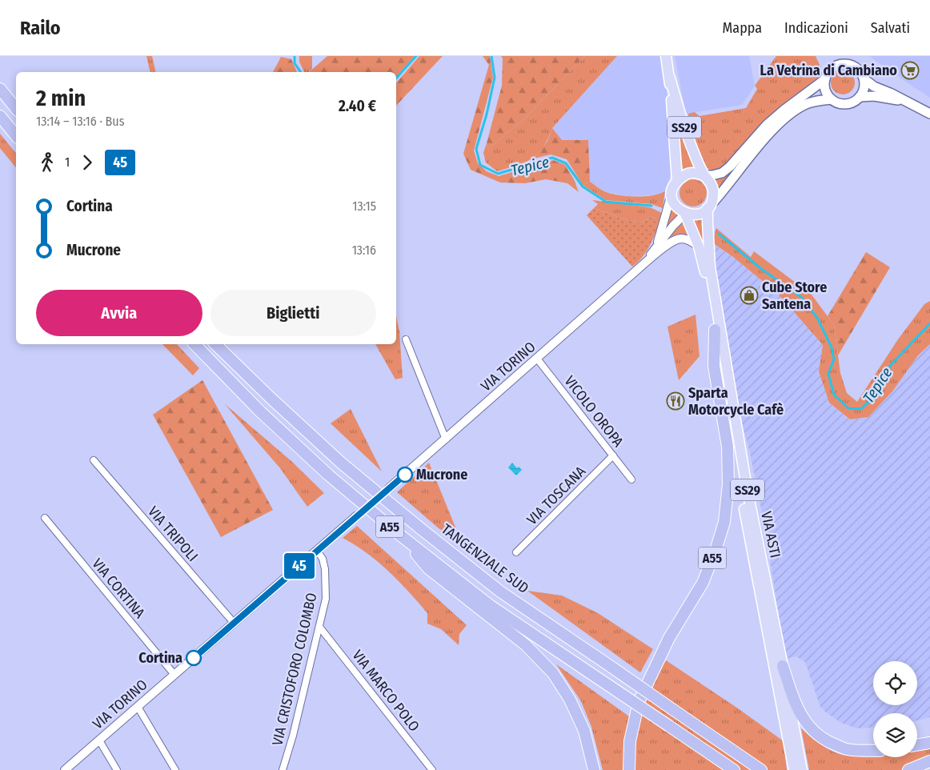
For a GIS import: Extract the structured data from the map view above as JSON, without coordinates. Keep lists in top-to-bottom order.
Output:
{
  "streets": {
    "highway": ["A55", "TANGENZIALE SUD"],
    "main road": ["SS29", "VIA ASTI"],
    "street": [
      "VIA TORINO",
      "VICOLO OROPA",
      "VIA TOSCANA",
      "VIA TRIPOLI",
      "VIA CORTINA",
      "VIA CRISTOFORO COLOMBO",
      "VIA MARCO POLO"
    ]
  },
  "crossings": [
    ["SS29", "VIA TORINO"],
    ["SS29", "VIA ASTI"],
    ["VIA TORINO", "VICOLO OROPA"],
    ["VIA TORINO", "VIA TRIPOLI"],
    ["VIA TORINO", "VIA ASTI"],
    ["VIA TORINO", "VIA CORTINA"],
    ["VIA TORINO", "VIA CRISTOFORO COLOMBO"],
    ["VICOLO OROPA", "VIA TOSCANA"],
    ["A55", "VIA ASTI"],
    ["VIA CRISTOFORO COLOMBO", "VIA MARCO POLO"]
  ],
  "water": ["Tepice"],
  "places": {
    "supermarket": ["La Vetrina di Cambiano"],
    "shop": ["Cube Store Santena"],
    "restaurant": ["Sparta Motorcycle Cafè"],
    "other": ["Mucrone", "Cortina"]
  },
  "lines": ["bus line 45"],
  "page": {
    "header": "Railo",
    "nav": ["Mappa", "Indicazioni", "Salvati"],
    "on_map": "45",
    "heading": ["2 min", "13:14 – 13:16 · Bus", "2.40 €"],
    "legs": ["1", "45"],
    "list": [
      {
        "name": "Cortina",
        "value": "13:15"
      },
      {
        "name": "Mucrone",
        "value": "13:16"
      }
    ],
    "buttons": ["Avvia", "Biglietti"]
  }
}
